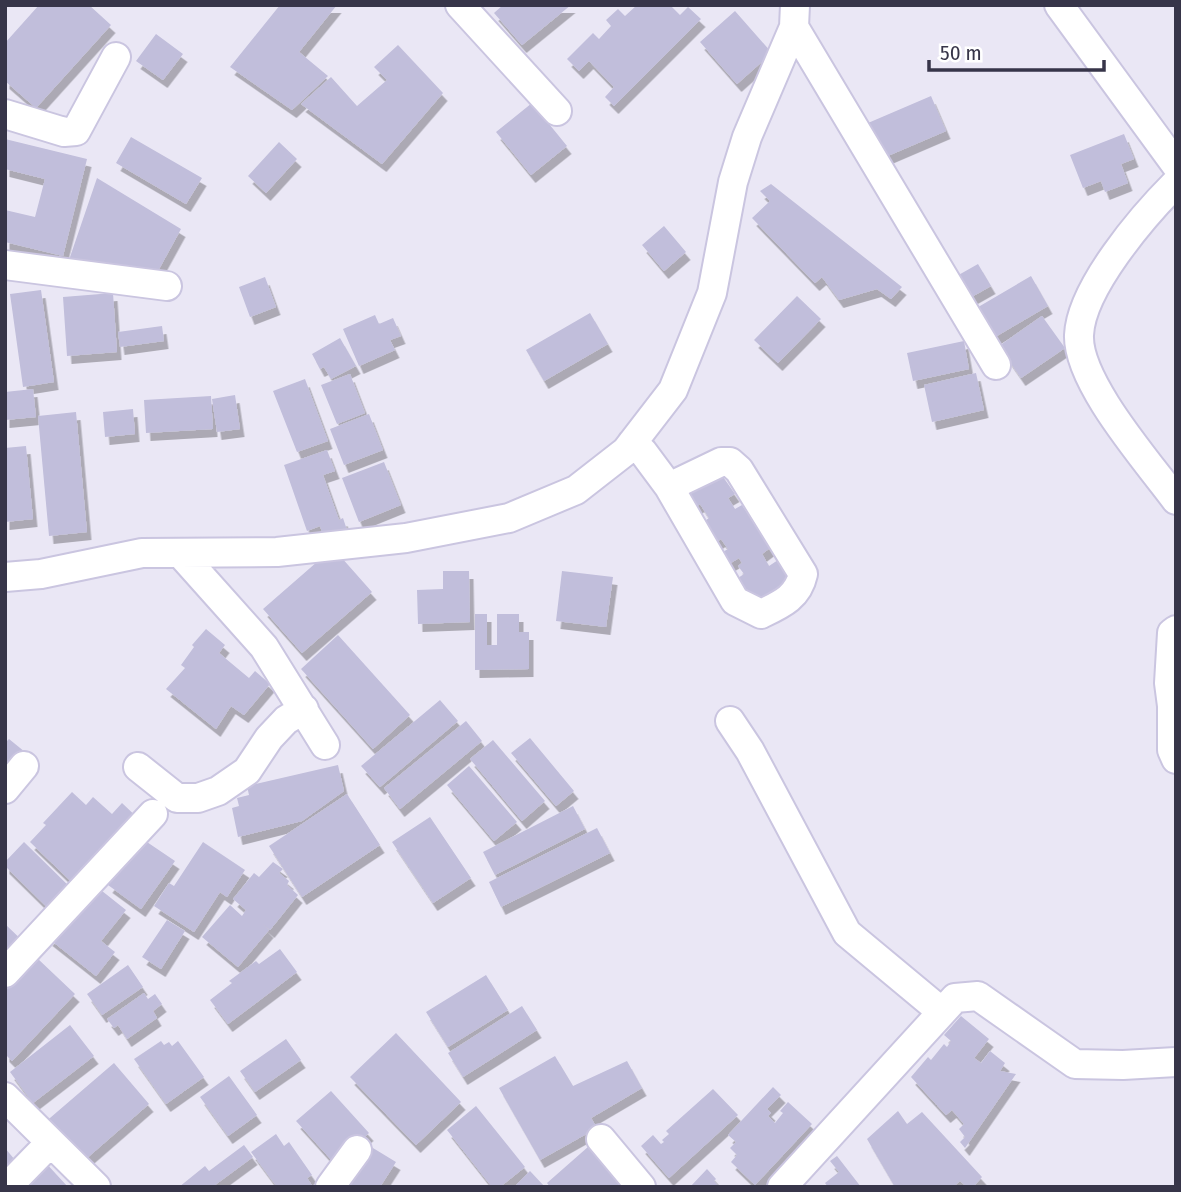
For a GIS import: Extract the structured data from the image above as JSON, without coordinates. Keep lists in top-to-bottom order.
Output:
{
  "scale_bar": "50 m"
}
